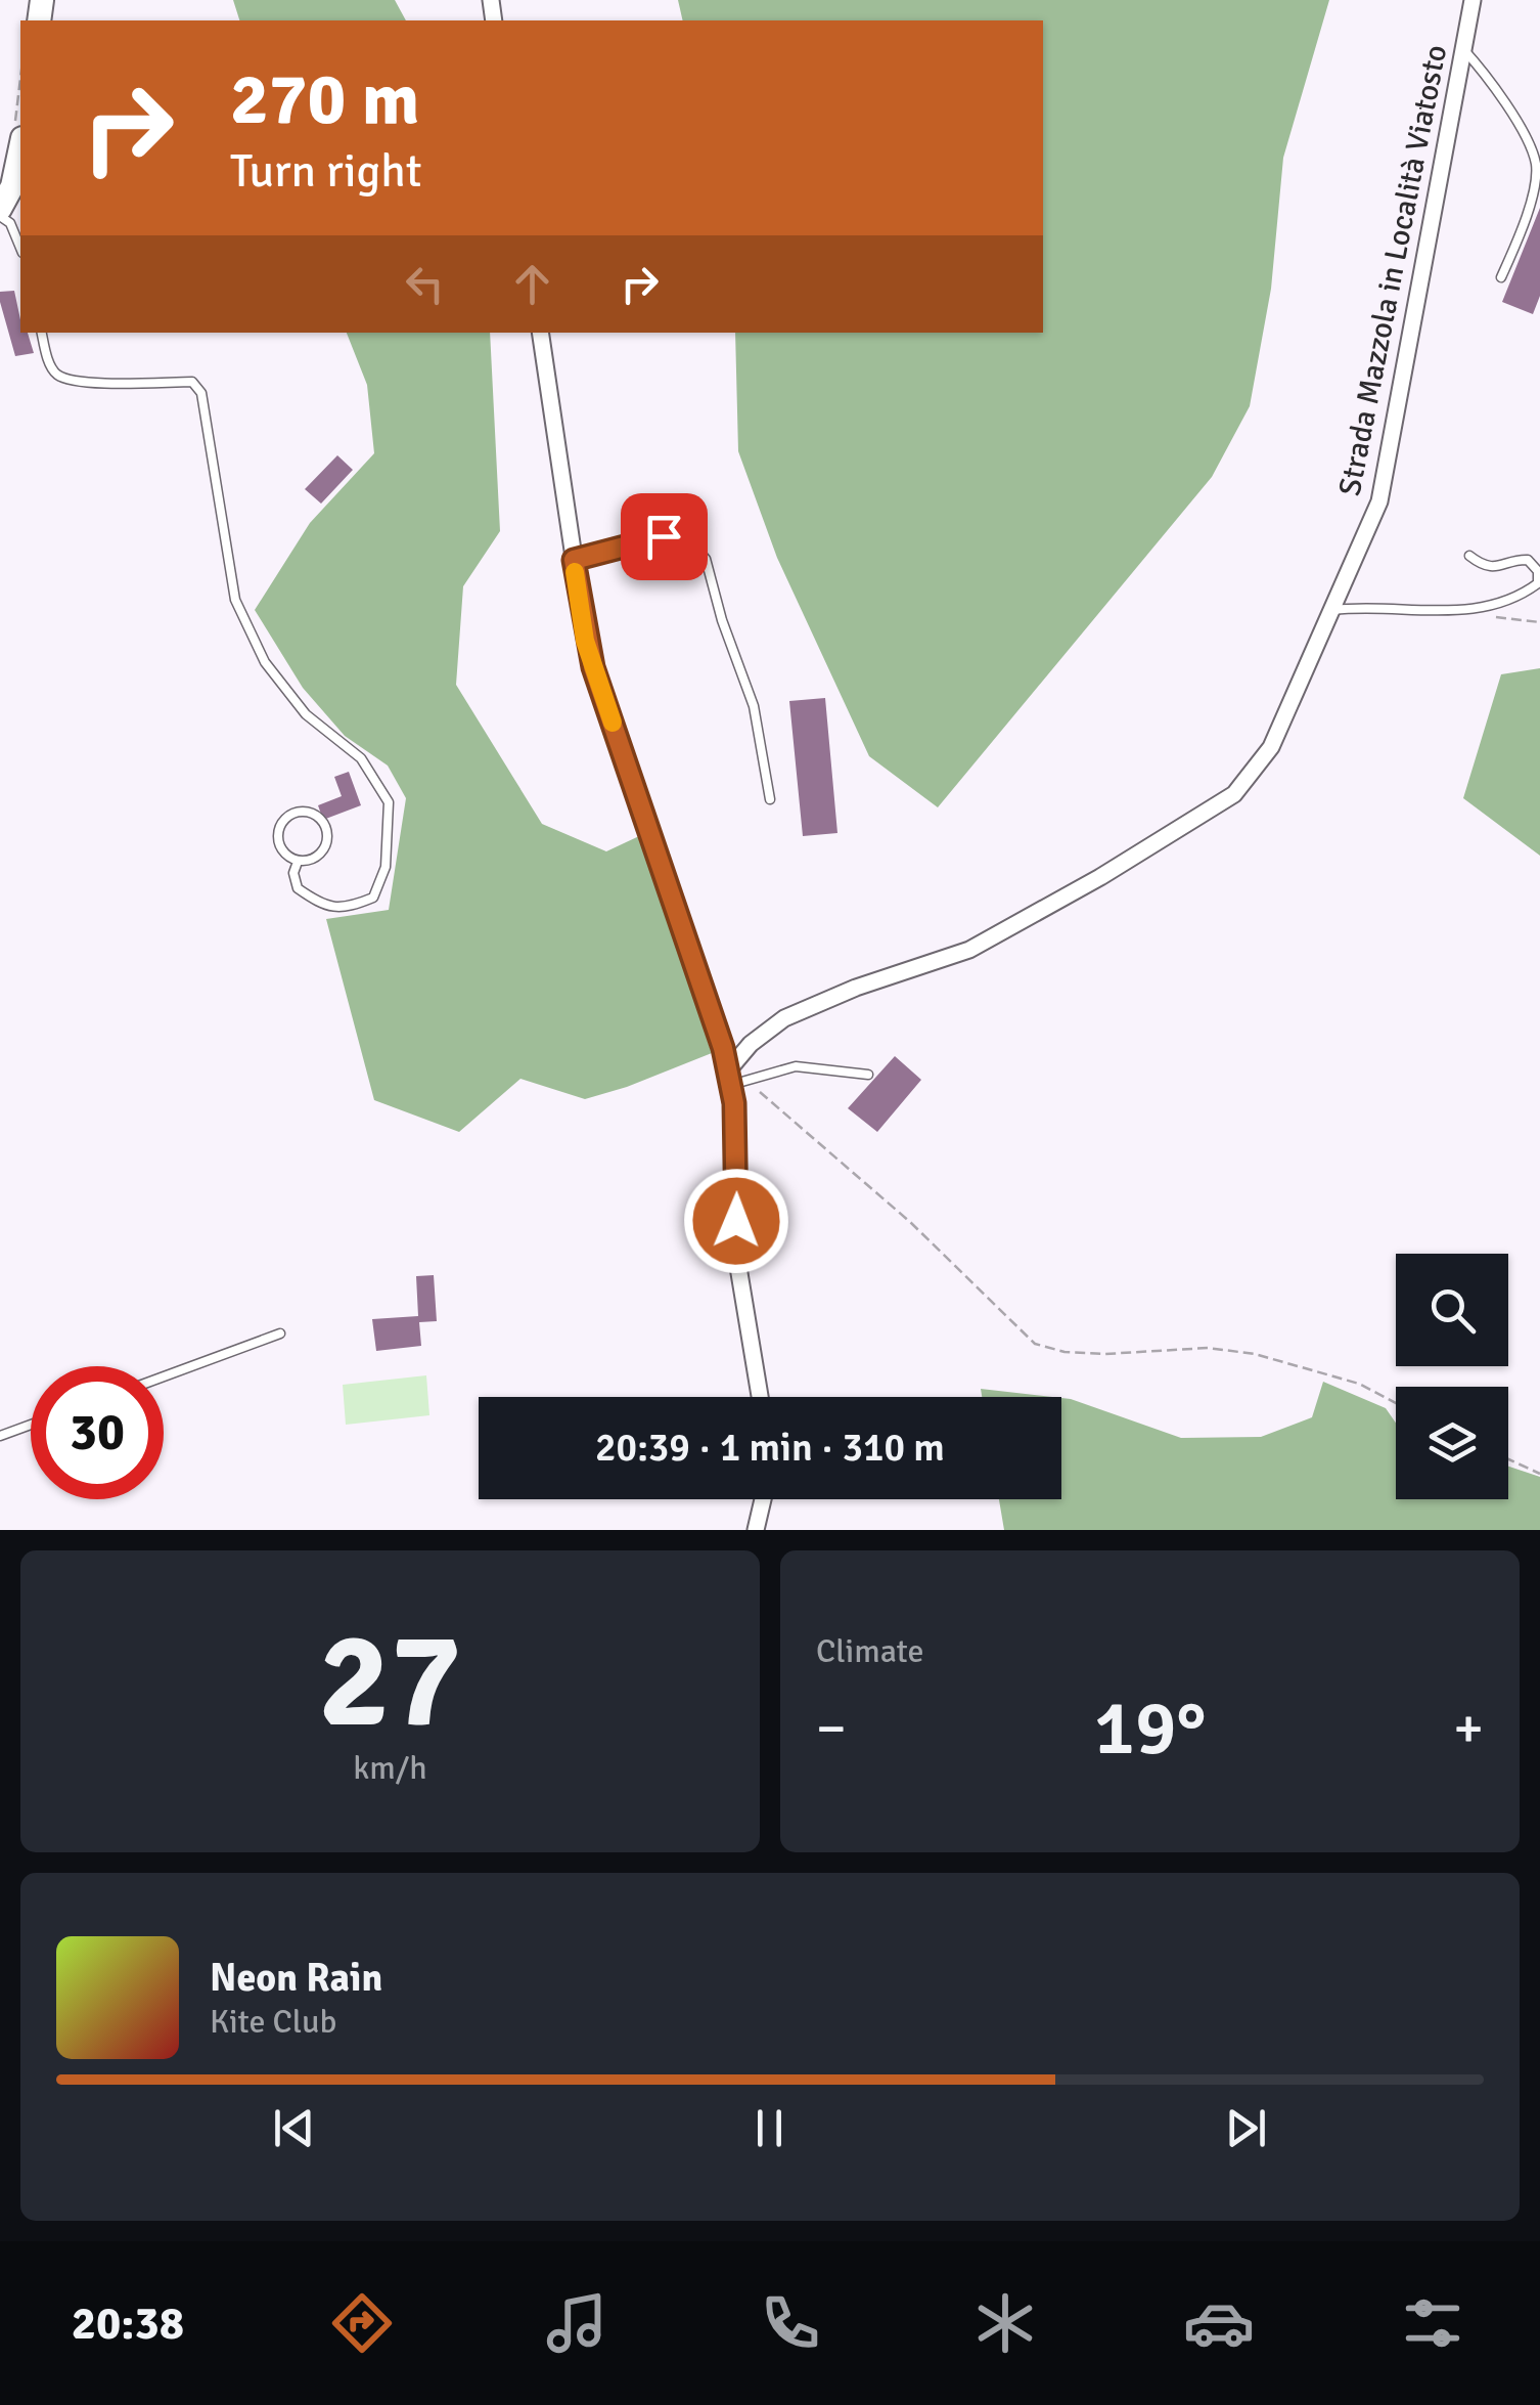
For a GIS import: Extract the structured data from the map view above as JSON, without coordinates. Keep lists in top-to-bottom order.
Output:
{
  "streets": {
    "street": ["Strada Mazzola in Località Viatosto"]
  },
  "page": {
    "turn": ["270 m", "Turn right"],
    "limit": "30",
    "trip": "20:39 · 1 min · 310 m",
    "tile": [
      ["27", "km/h"],
      "Climate"
    ],
    "heat": ["−", "19°", "+"],
    "song": ["Neon Rain", "Kite Club"],
    "tabs": "20:38"
  }
}
